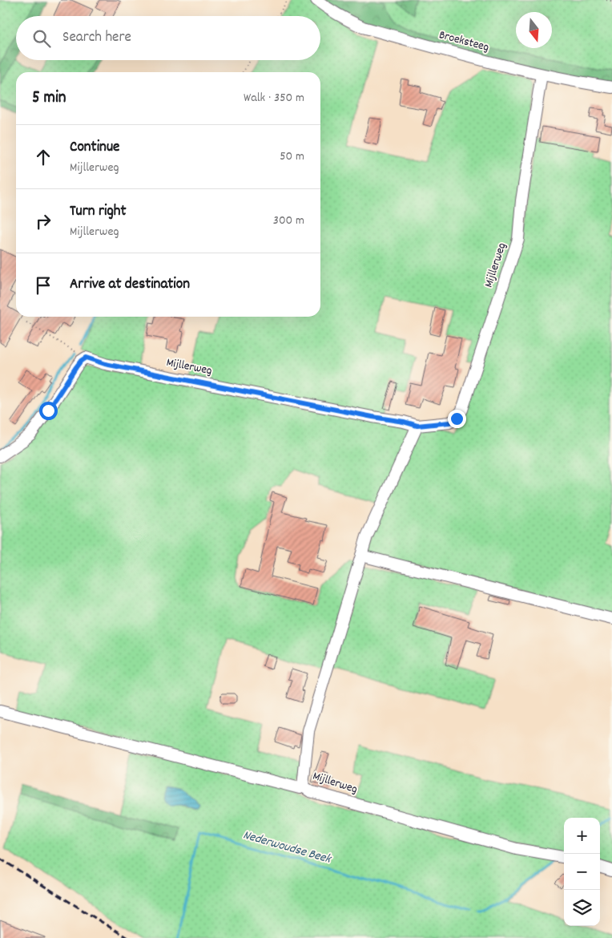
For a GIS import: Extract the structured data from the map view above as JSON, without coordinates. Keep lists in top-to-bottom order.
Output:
{
  "streets": {
    "street": ["Broeksteeg", "Mijllerweg"]
  },
  "crossings": [
    ["Broeksteeg", "Mijllerweg"]
  ],
  "water": ["Nederwoudse Beek"],
  "north": "bottom",
  "page": {
    "search": "Search here",
    "heading": ["5 min", "Walk · 350 m"],
    "list": [
      ["Continue", "Mijllerweg", "50 m"],
      ["Turn right", "Mijllerweg", "300 m"],
      "Arrive at destination"
    ],
    "map_buttons": ["+", "−"]
  }
}
